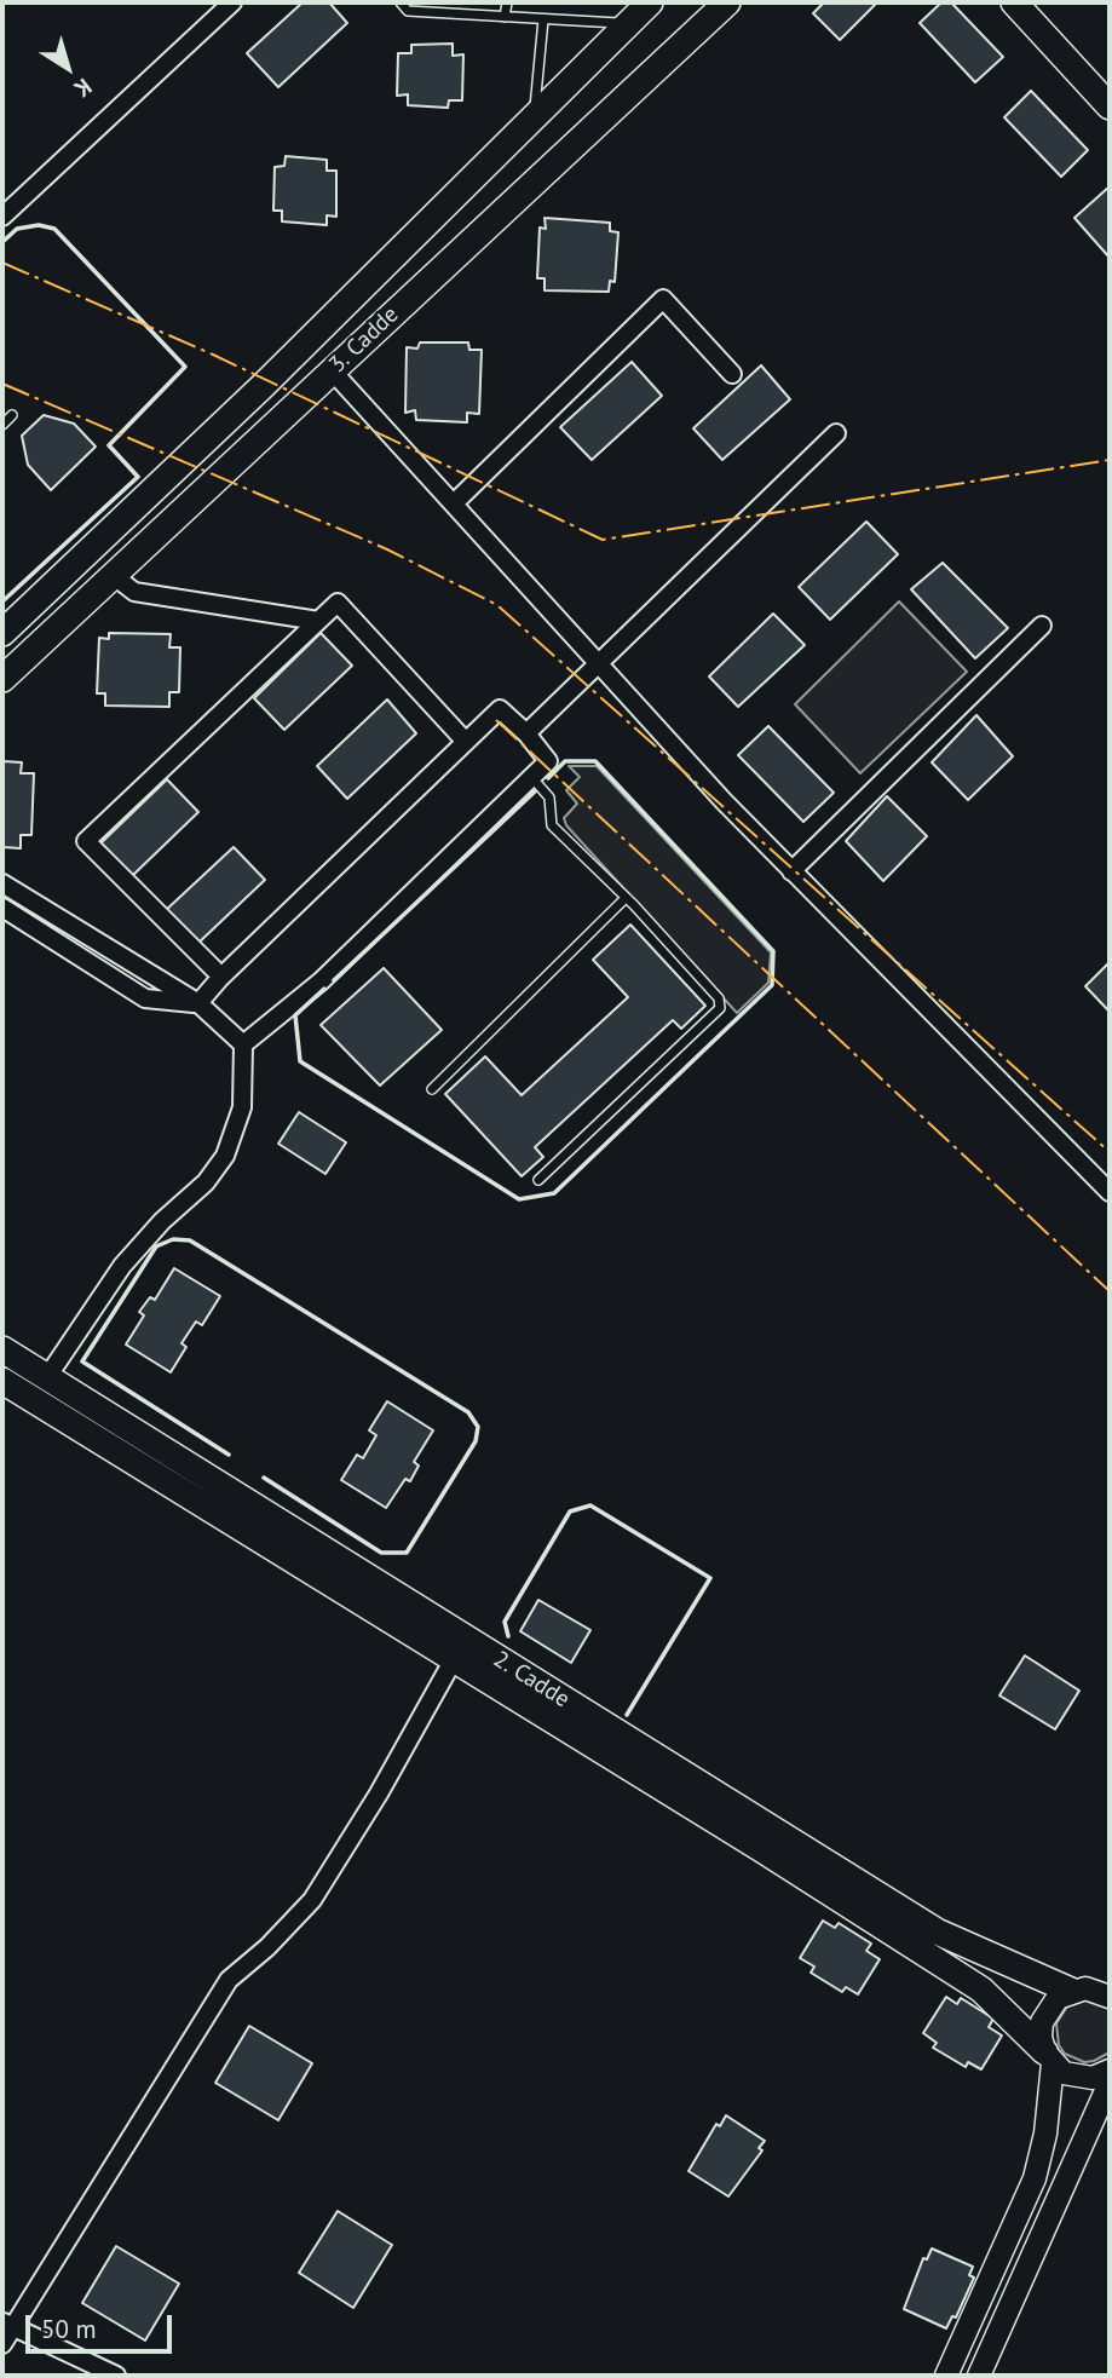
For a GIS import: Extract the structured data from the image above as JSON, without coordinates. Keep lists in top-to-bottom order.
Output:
{
  "streets": {
    "main road": ["3. Cadde", "2. Cadde"]
  },
  "scale_bar": "50 m",
  "north": "bottom right"
}
